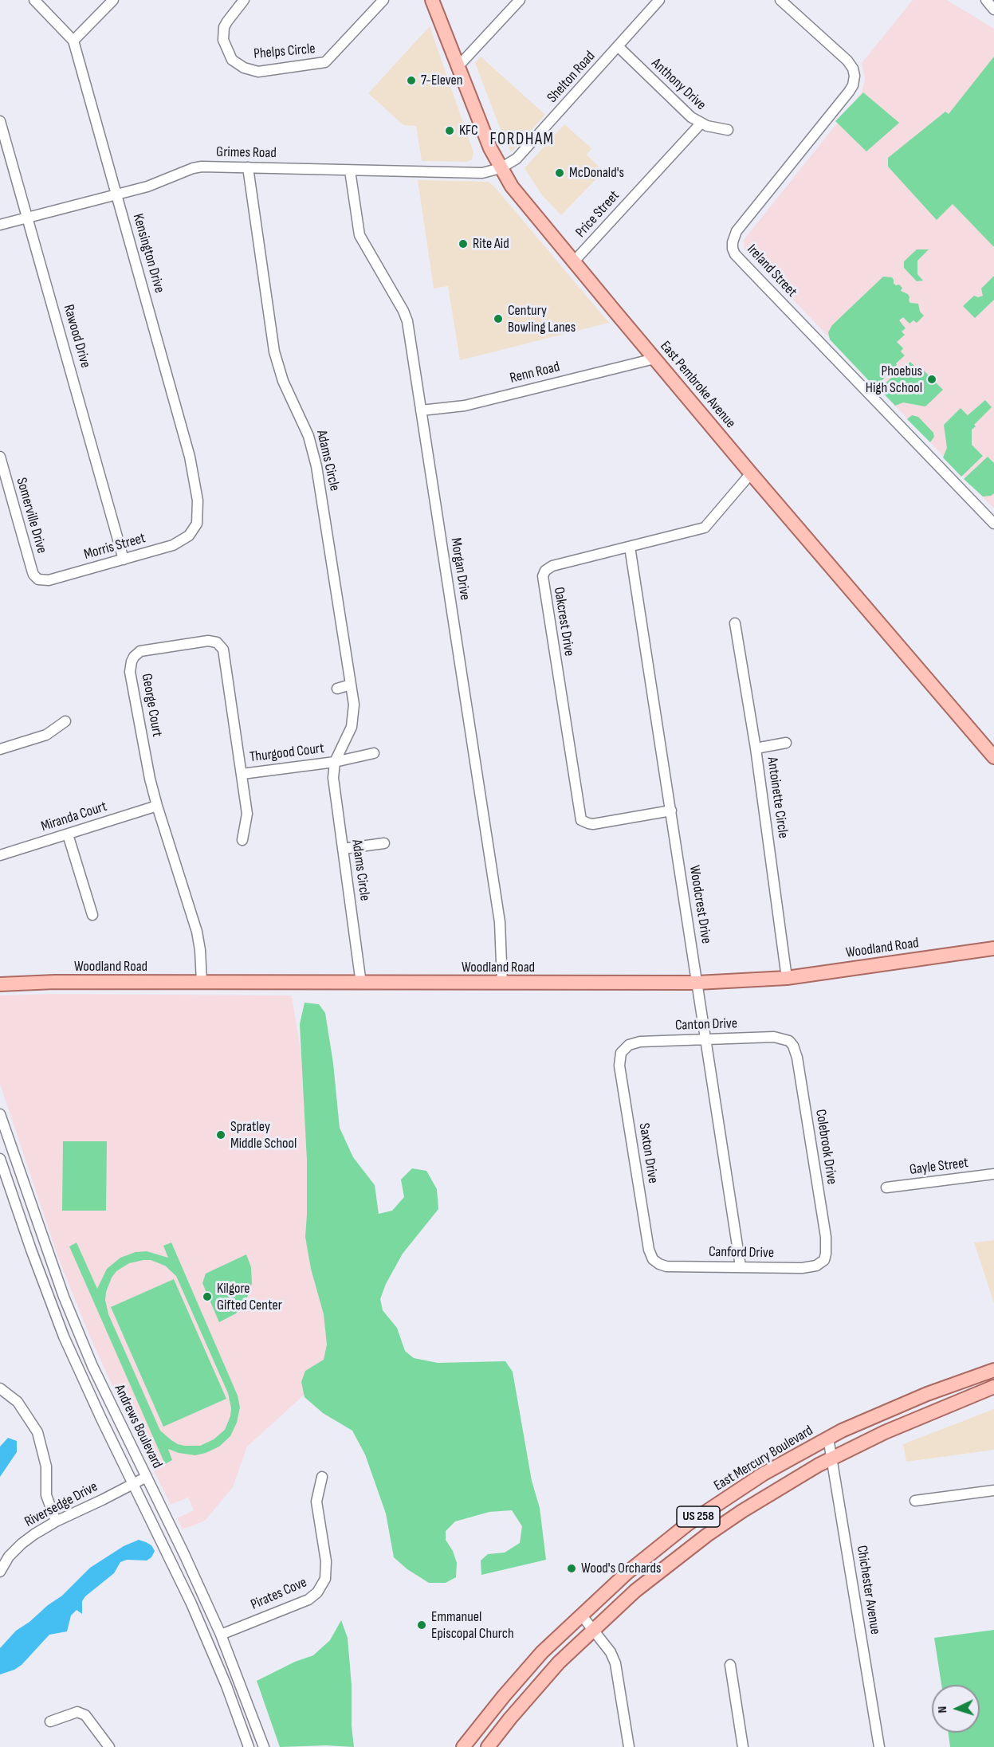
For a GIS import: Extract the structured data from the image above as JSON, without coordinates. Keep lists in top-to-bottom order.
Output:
{
  "streets": {
    "main road": [
      "East Pembroke Avenue",
      "Woodland Road",
      "East Mercury Boulevard",
      "US 258"
    ],
    "street": [
      "Phelps Circle",
      "Shelton Road",
      "Anthony Drive",
      "Grimes Road",
      "Price Street",
      "Kensington Drive",
      "Ireland Street",
      "Rawood Drive",
      "Renn Road",
      "Adams Circle",
      "Somerville Drive",
      "Morris Street",
      "Morgan Drive",
      "Oakcrest Drive",
      "George Court",
      "Thurgood Court",
      "Antoinette Circle",
      "Miranda Court",
      "Woodcrest Drive",
      "Canton Drive",
      "Colebrook Drive",
      "Saxton Drive",
      "Gayle Street",
      "Canford Drive",
      "Andrews Boulevard",
      "Riversedge Drive",
      "Chichester Avenue",
      "Pirates Cove"
    ]
  },
  "crossings": [
    ["Shelton Road", "Anthony Drive"],
    ["Shelton Road", "Grimes Road"],
    ["Shelton Road", "East Pembroke Avenue"],
    ["Anthony Drive", "Price Street"],
    ["Grimes Road", "Kensington Drive"],
    ["Grimes Road", "Rawood Drive"],
    ["Grimes Road", "East Pembroke Avenue"],
    ["Grimes Road", "Adams Circle"],
    ["Grimes Road", "Morgan Drive"],
    ["Price Street", "East Pembroke Avenue"],
    ["Kensington Drive", "Morris Street"],
    ["Rawood Drive", "Morris Street"],
    ["Renn Road", "East Pembroke Avenue"],
    ["Renn Road", "Morgan Drive"],
    ["East Pembroke Avenue", "Oakcrest Drive"],
    ["Adams Circle", "Thurgood Court"],
    ["Adams Circle", "Woodland Road"],
    ["Somerville Drive", "Morris Street"],
    ["Morgan Drive", "Woodland Road"],
    ["Oakcrest Drive", "Woodcrest Drive"],
    ["George Court", "Thurgood Court"],
    ["George Court", "Miranda Court"],
    ["George Court", "Woodland Road"],
    ["Antoinette Circle", "Woodland Road"],
    ["Woodcrest Drive", "Woodland Road"],
    ["Woodcrest Drive", "Canton Drive"],
    ["Woodcrest Drive", "Canford Drive"],
    ["Canton Drive", "Colebrook Drive"],
    ["Canton Drive", "Saxton Drive"],
    ["Colebrook Drive", "Canford Drive"],
    ["Saxton Drive", "Canford Drive"],
    ["Andrews Boulevard", "Riversedge Drive"],
    ["Andrews Boulevard", "Pirates Cove"],
    ["East Mercury Boulevard", "Chichester Avenue"],
    ["US 258", "Chichester Avenue"]
  ],
  "districts": ["FORDHAM"],
  "places": [
    "7-Eleven",
    "KFC",
    "McDonald's",
    "Rite Aid",
    "Century Bowling Lanes",
    "Phoebus High School",
    "Spratley Middle School",
    "Kilgore Gifted Center",
    "Wood's Orchards",
    "Emmanuel Episcopal Church"
  ],
  "north": "left"
}
